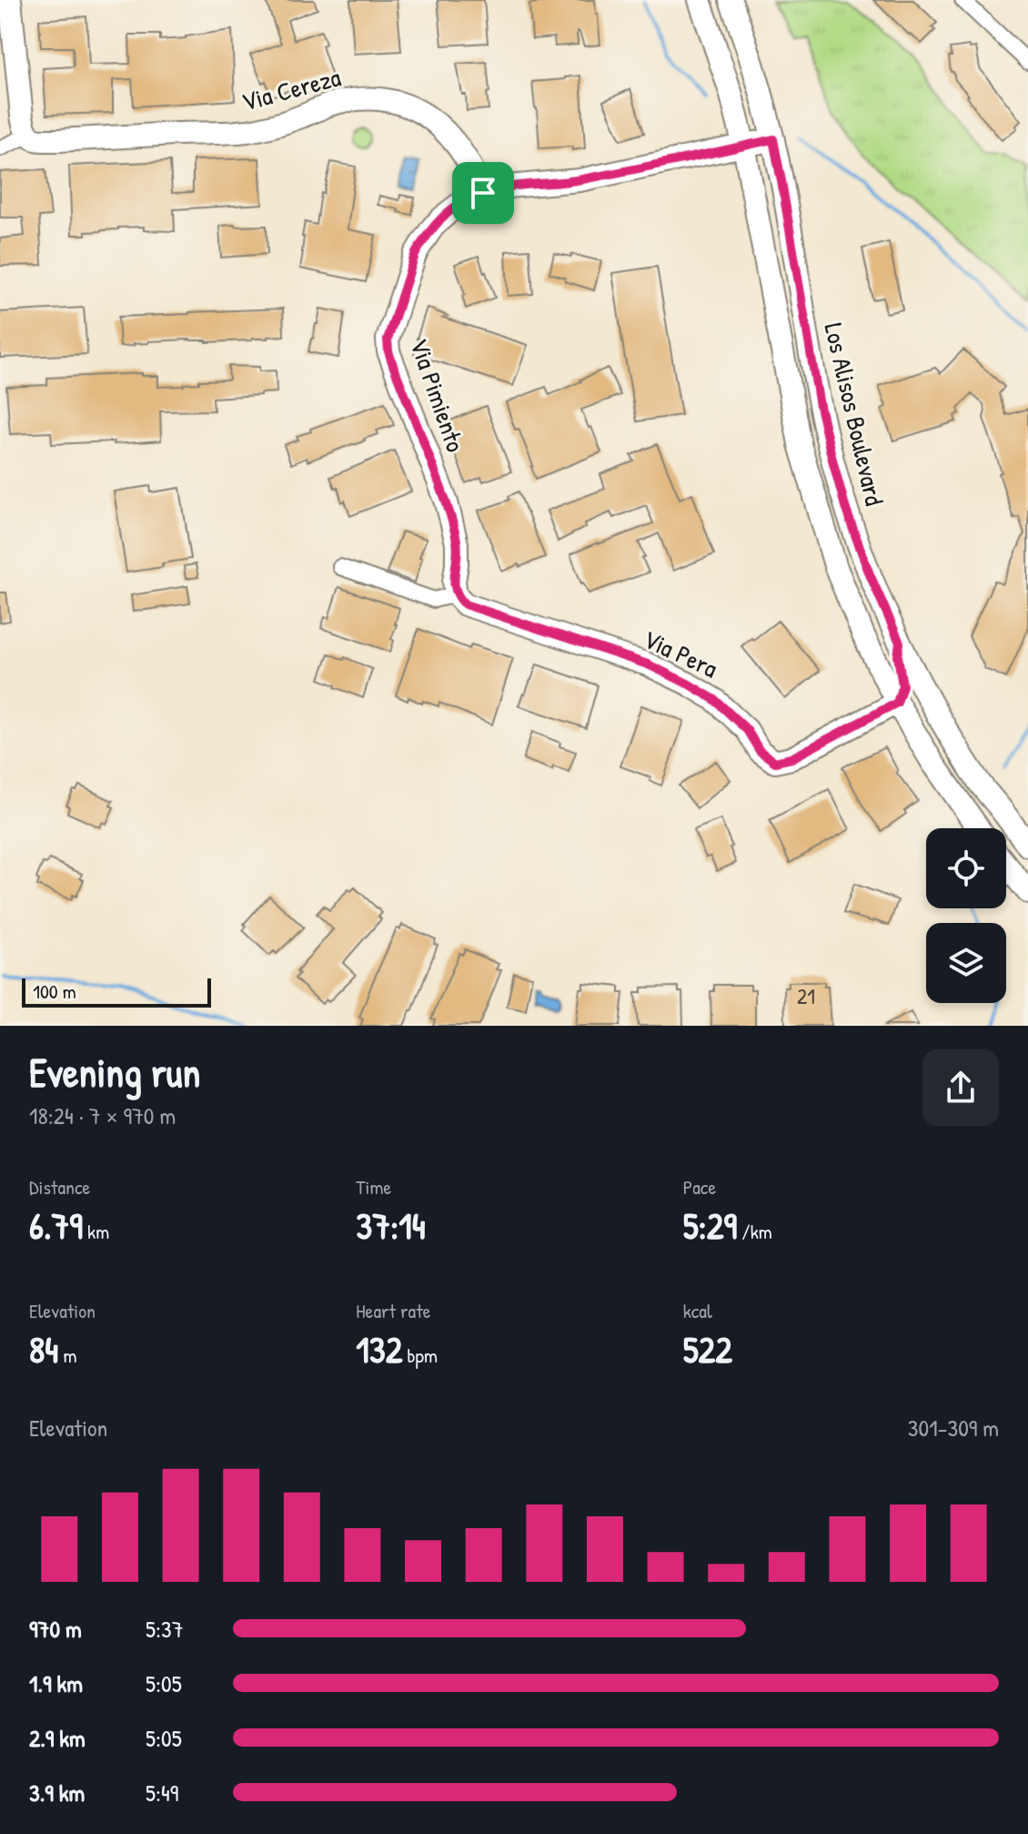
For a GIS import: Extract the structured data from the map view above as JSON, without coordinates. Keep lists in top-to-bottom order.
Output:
{
  "streets": {
    "main road": [
      "Via Cereza",
      "Via Pimiento",
      "Los Alisos Boulevard",
      "Via Pera"
    ]
  },
  "crossings": [
    ["Via Cereza", "Via Pimiento"],
    ["Via Pimiento", "Los Alisos Boulevard"],
    ["Via Pimiento", "Via Pera"]
  ],
  "house_numbers": ["21"],
  "scale_bar": "100 m",
  "page": {
    "scale": "100 m",
    "heading": ["Evening run", "18:24 · 7 × 970 m"],
    "stats": [
      ["Distance", "6.79 km"],
      ["Time", "37:14"],
      ["Pace", "5:29 /km"],
      ["Elevation", "84 m"],
      ["Heart rate", "132 bpm"],
      ["kcal", "522"]
    ],
    "chart": ["Elevation", "301–309 m"],
    "list": [
      {
        "name": "970 m",
        "note": "5:37"
      },
      {
        "name": "1.9 km",
        "note": "5:05"
      },
      {
        "name": "2.9 km",
        "note": "5:05"
      },
      {
        "name": "3.9 km",
        "note": "5:49"
      }
    ]
  }
}
